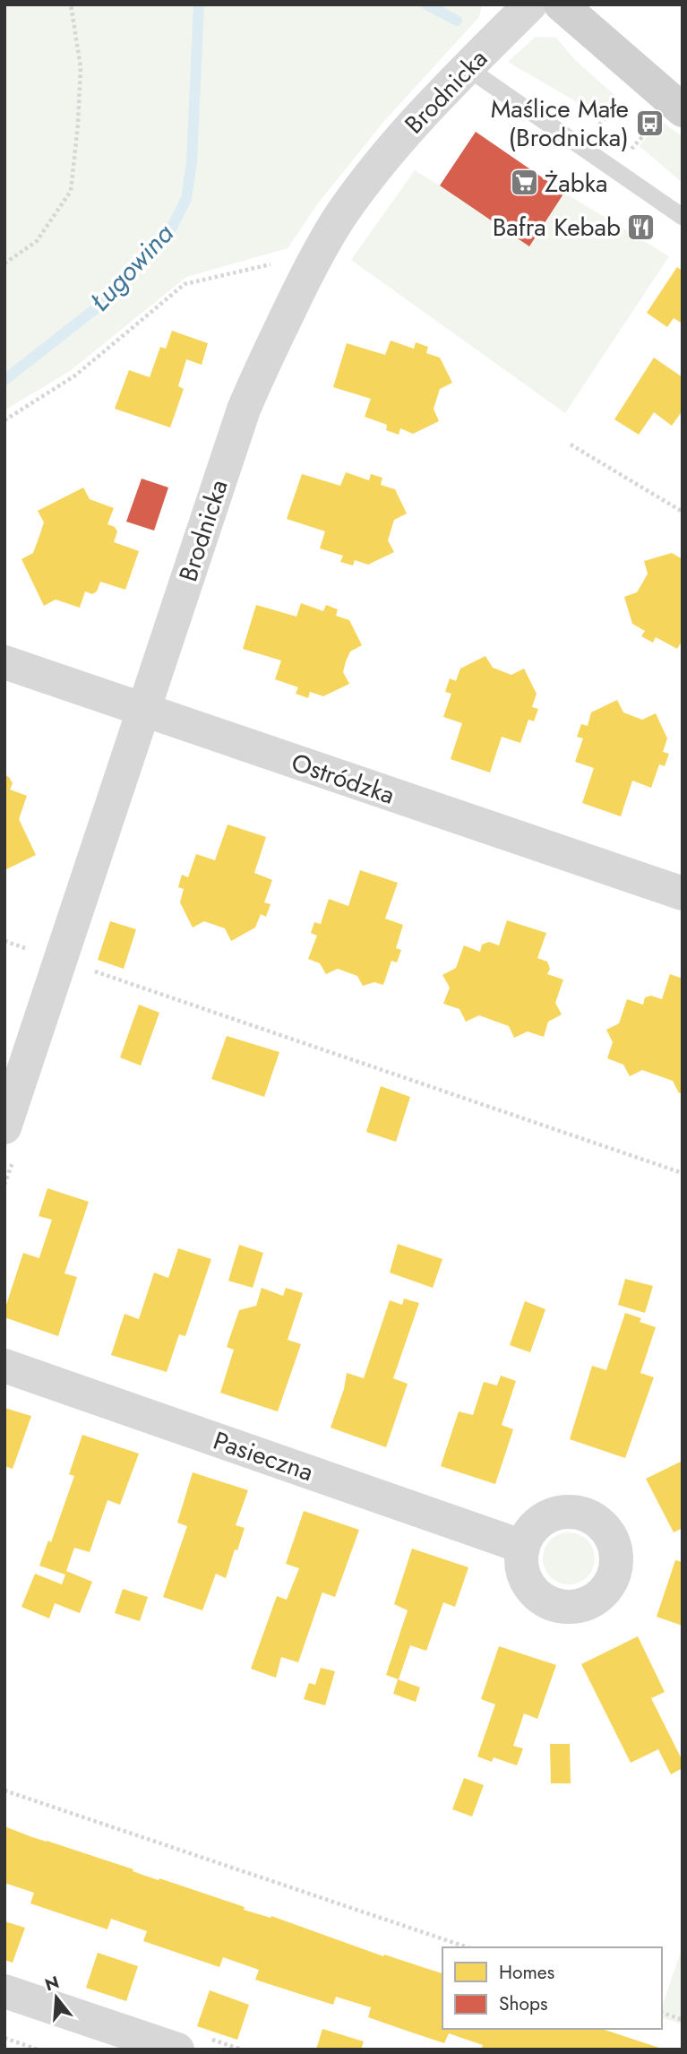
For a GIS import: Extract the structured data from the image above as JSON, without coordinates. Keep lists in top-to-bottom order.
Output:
{
  "streets": {
    "street": ["Brodnicka", "Ostródzka", "Pasieczna"]
  },
  "crossings": [
    ["Brodnicka", "Ostródzka"]
  ],
  "water": ["Ługowina"],
  "places": {
    "bus stop": ["Maślice Małe (Brodnicka)"],
    "supermarket": ["Żabka"],
    "restaurant": ["Bafra Kebab"]
  },
  "legend": ["Homes", "Shops"],
  "north": "top"
}
